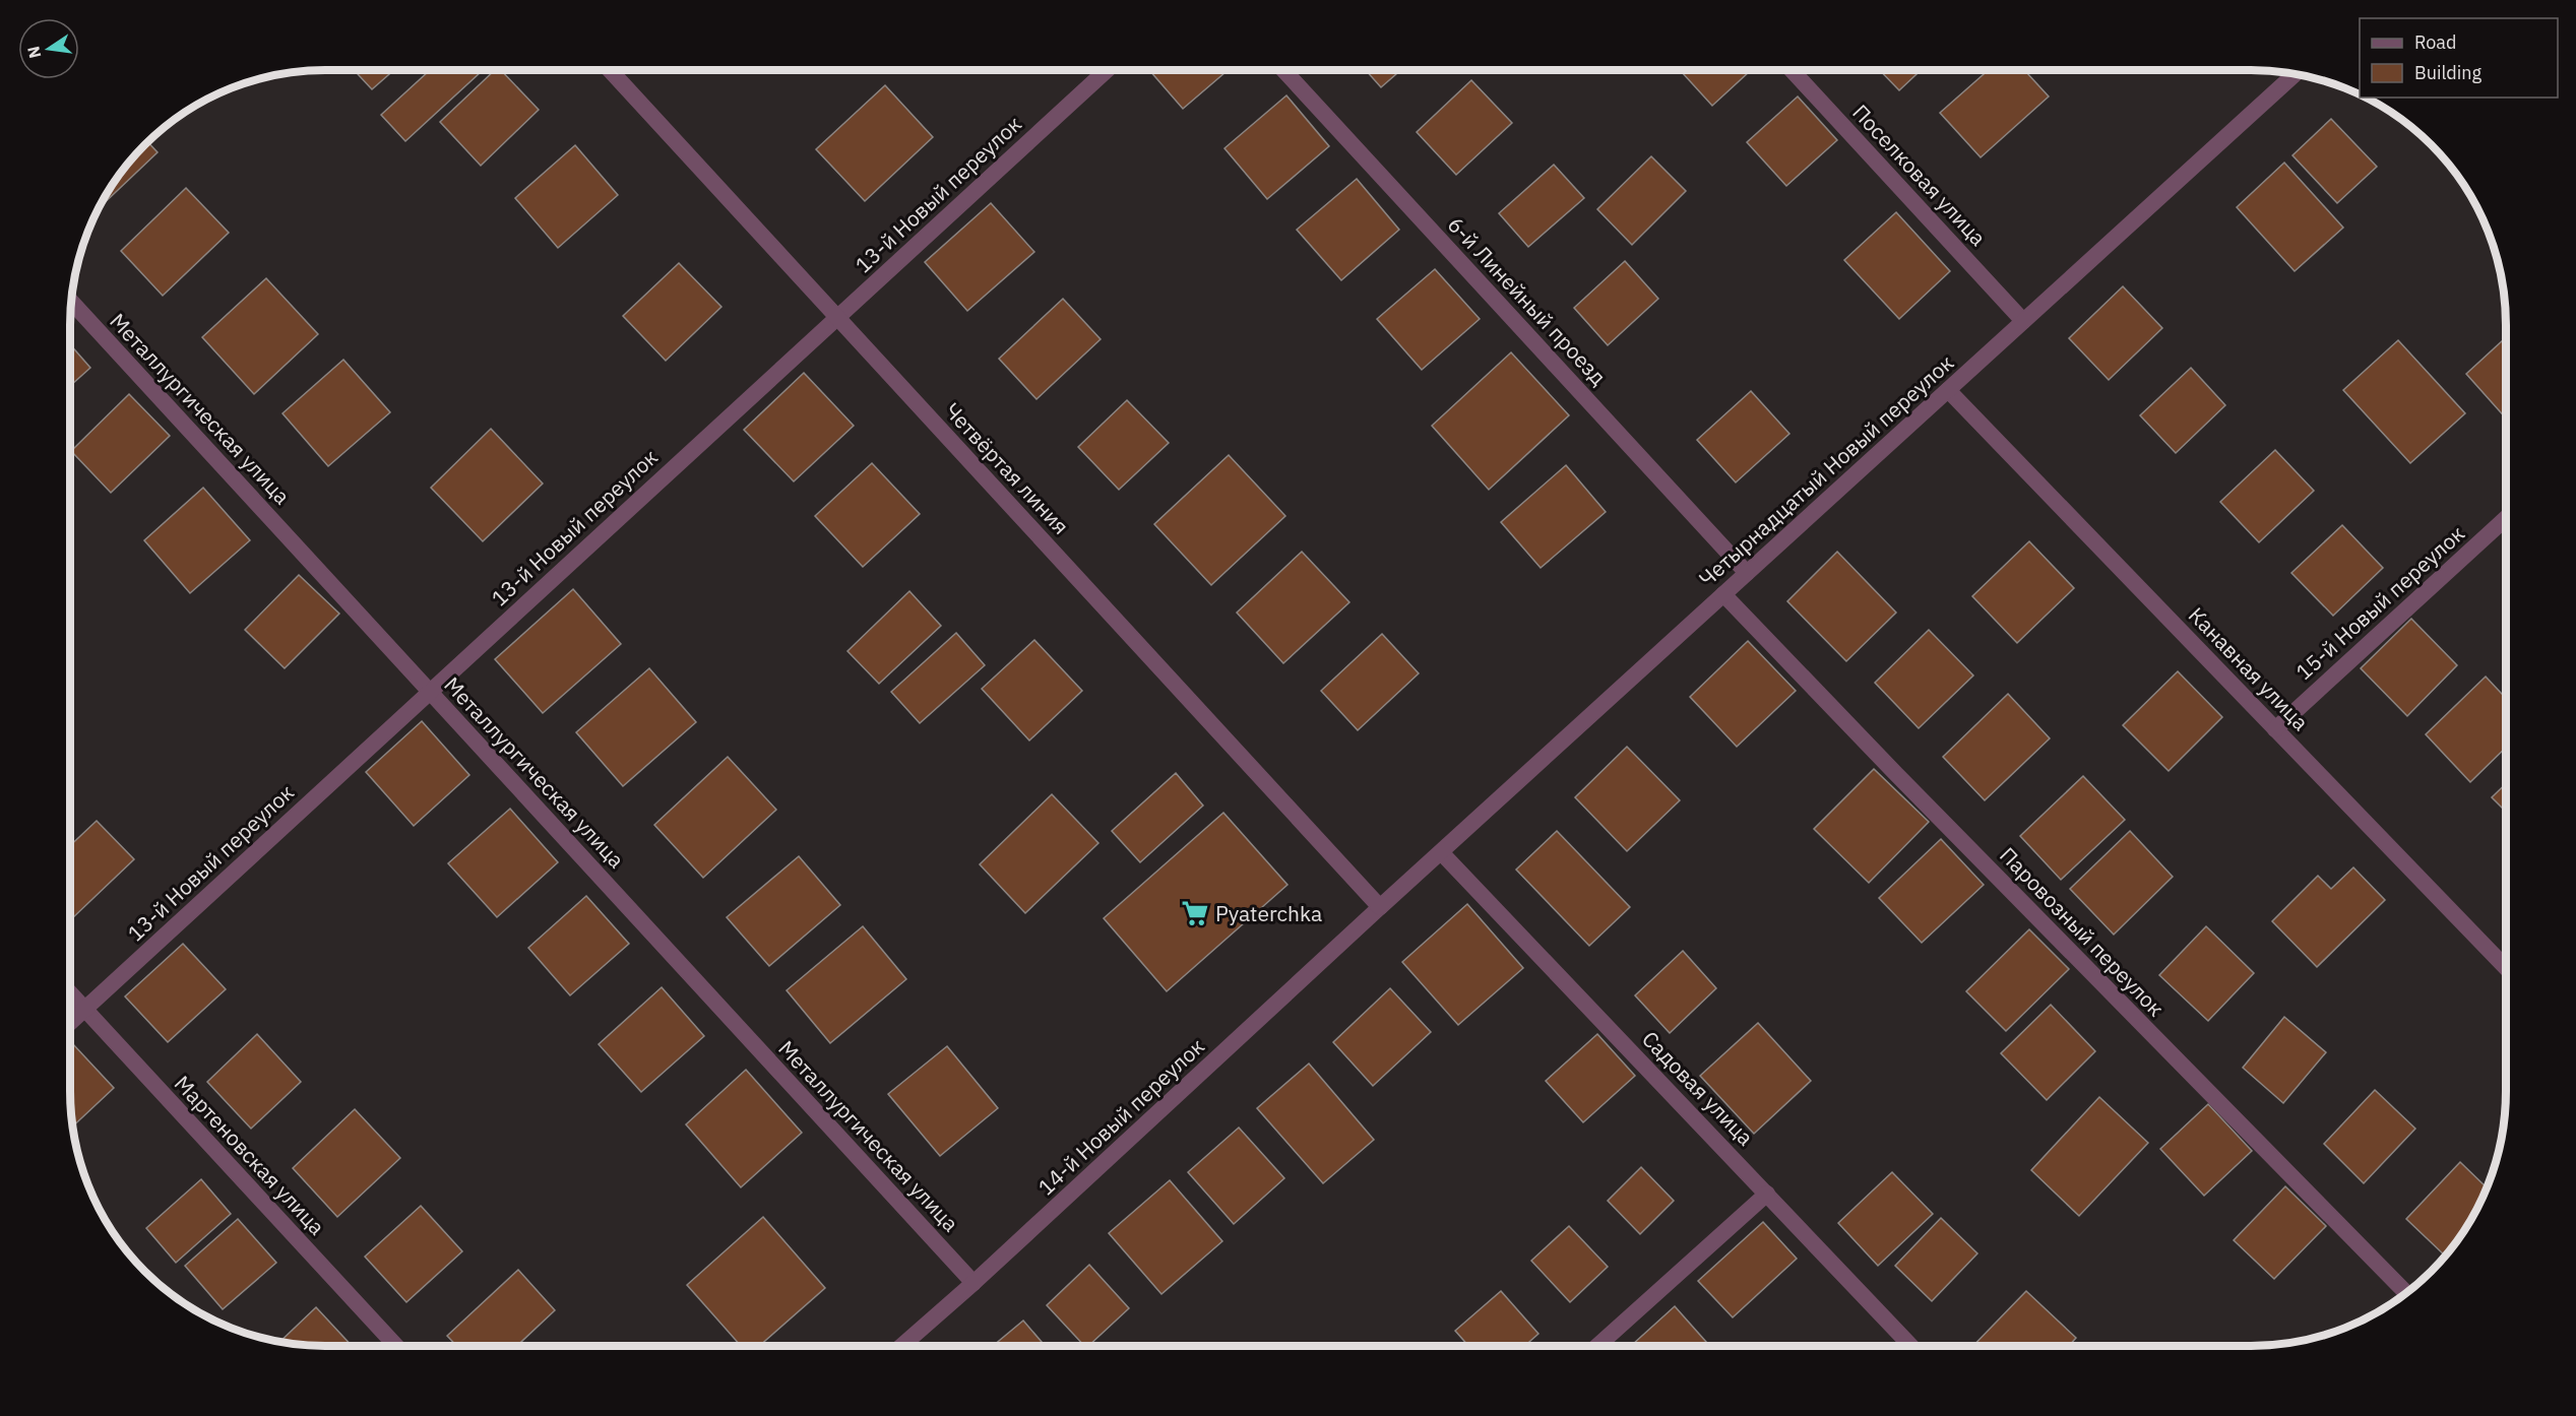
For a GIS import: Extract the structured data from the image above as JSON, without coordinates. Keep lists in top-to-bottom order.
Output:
{
  "streets": {
    "street": [
      "Поселковая улица",
      "13-й Новый переулок",
      "6-й Линейный проезд",
      "Металлургическая улица",
      "Четвёртая линия",
      "Четырнадцатый Новый переулок",
      "15-й Новый переулок",
      "Канавная улица",
      "Паровозный переулок",
      "Садовая улица",
      "14-й Новый переулок",
      "Мартеновская улица"
    ]
  },
  "crossings": [
    ["Поселковая улица", "Четырнадцатый Новый переулок"],
    ["13-й Новый переулок", "Металлургическая улица"],
    ["13-й Новый переулок", "Четвёртая линия"],
    ["13-й Новый переулок", "Мартеновская улица"],
    ["6-й Линейный проезд", "Четырнадцатый Новый переулок"],
    ["Металлургическая улица", "14-й Новый переулок"],
    ["Четвёртая линия", "Четырнадцатый Новый переулок"],
    ["Четвёртая линия", "14-й Новый переулок"],
    ["Четырнадцатый Новый переулок", "Канавная улица"],
    ["Четырнадцатый Новый переулок", "Паровозный переулок"],
    ["Четырнадцатый Новый переулок", "Садовая улица"],
    ["Четырнадцатый Новый переулок", "14-й Новый переулок"],
    ["15-й Новый переулок", "Канавная улица"]
  ],
  "places": {
    "supermarket": ["Pyaterchka"]
  },
  "legend": ["Road", "Building"],
  "north": "left"
}
